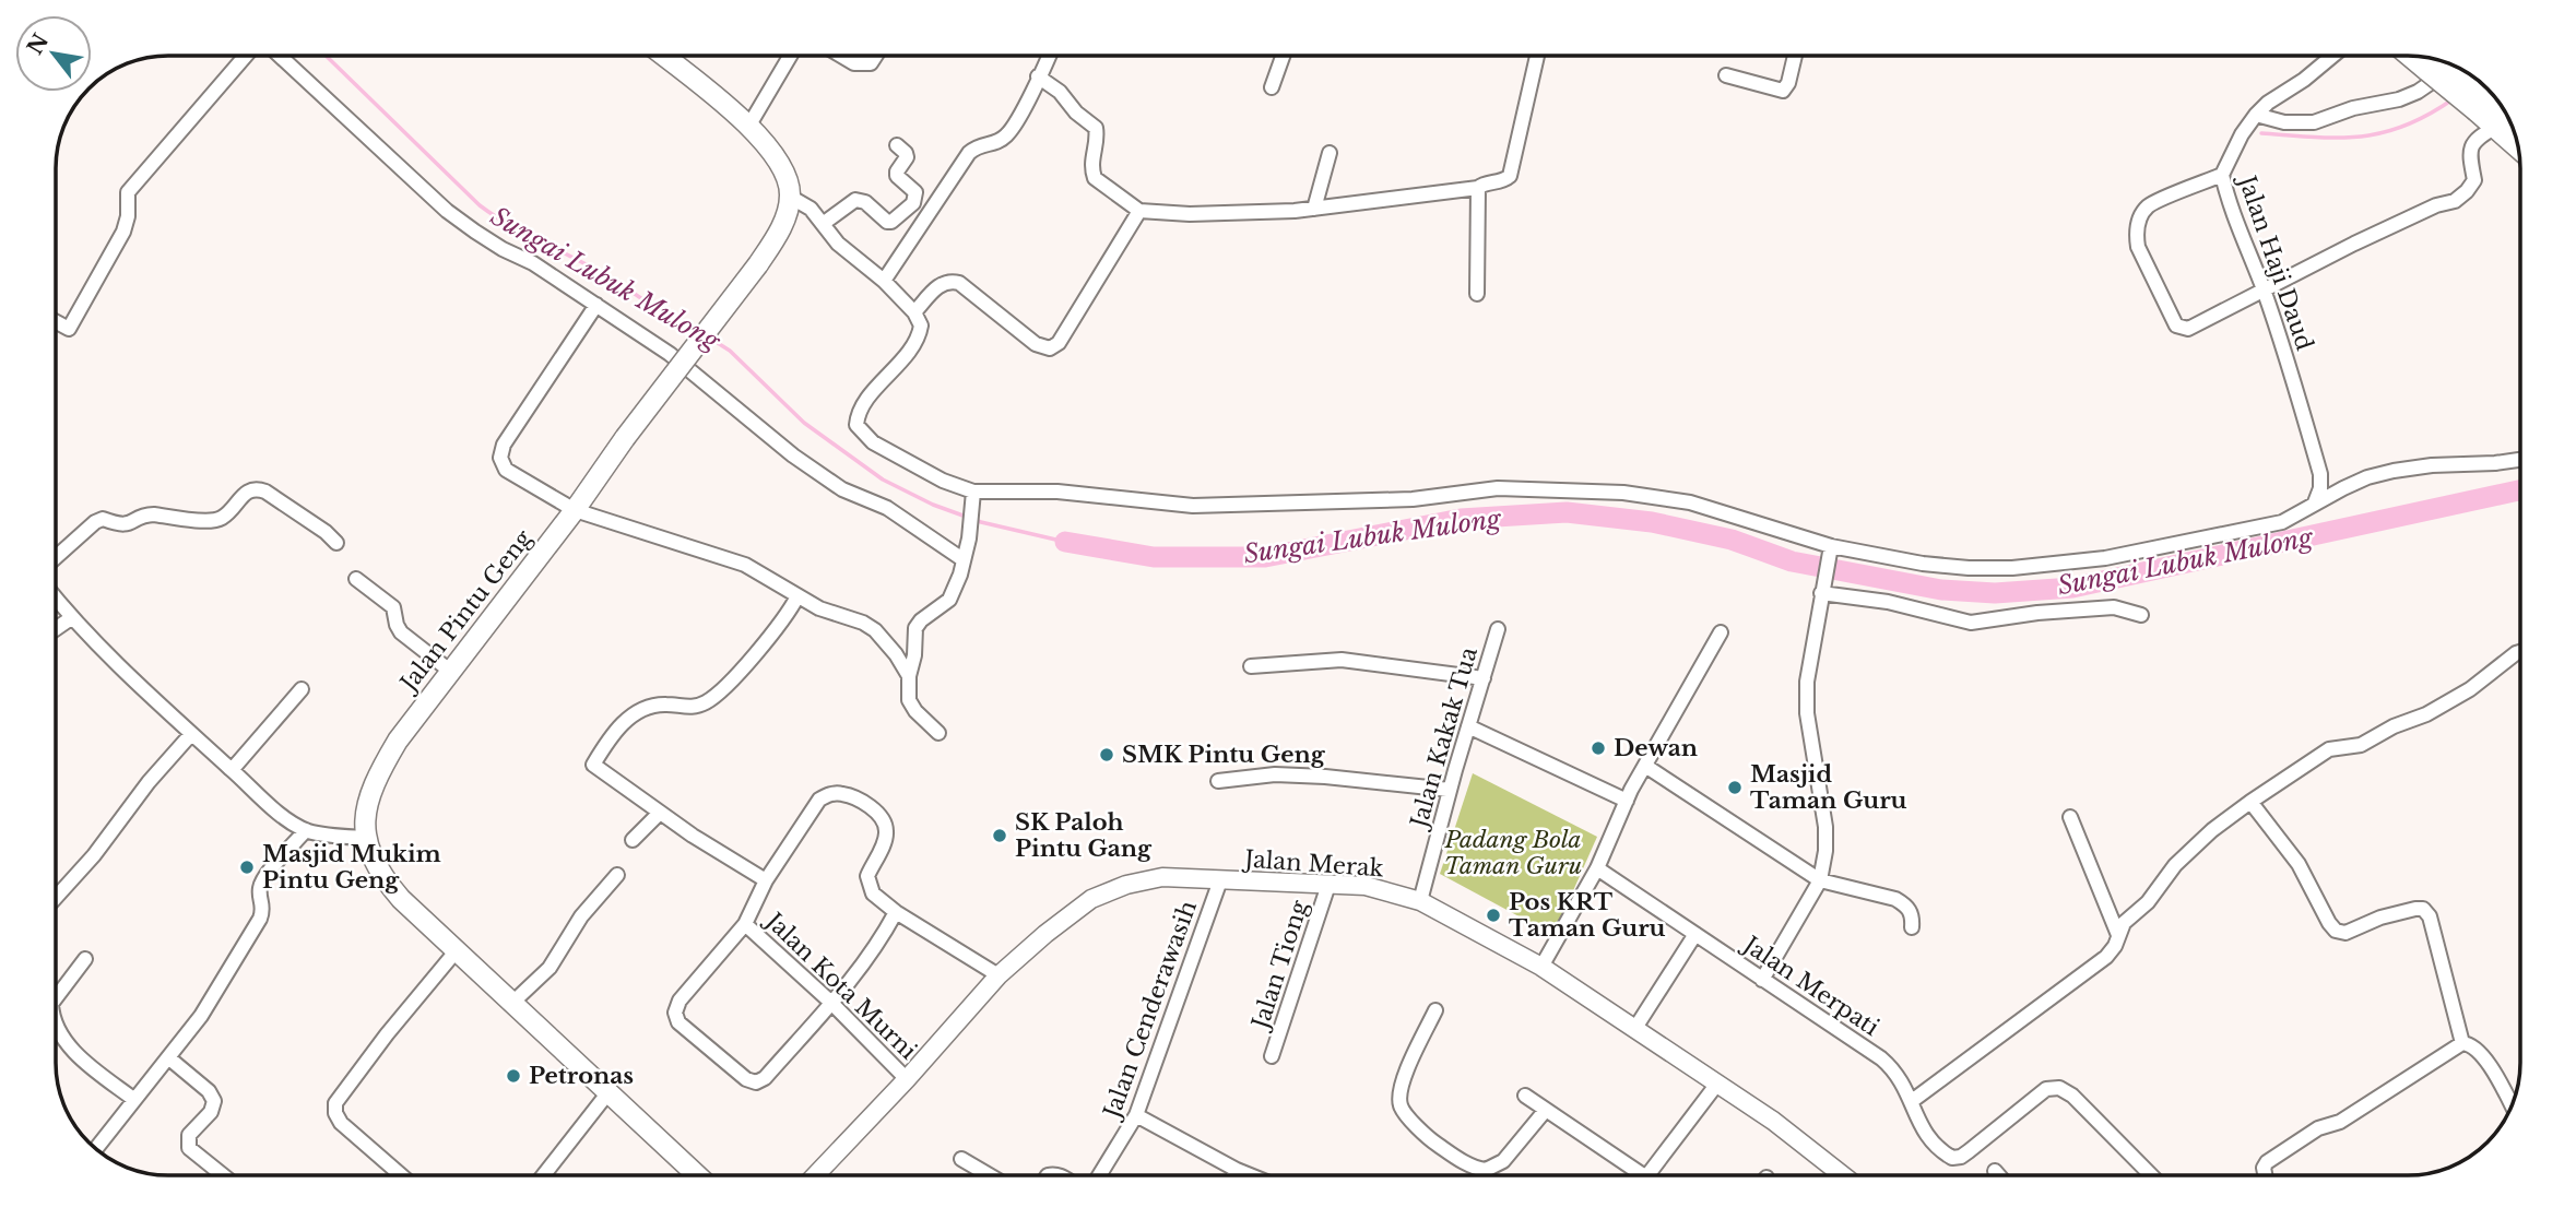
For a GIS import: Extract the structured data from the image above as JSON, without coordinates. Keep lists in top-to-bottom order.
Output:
{
  "streets": {
    "main road": ["Jalan Pintu Geng"],
    "street": [
      "Jalan Haji Daud",
      "Jalan Kakak Tua",
      "Jalan Merak",
      "Jalan Tiong",
      "Jalan Kota Murni",
      "Jalan Merpati",
      "Jalan Cenderawasih"
    ]
  },
  "crossings": [
    ["Jalan Kakak Tua", "Jalan Merak"],
    ["Jalan Merak", "Jalan Tiong"],
    ["Jalan Merak", "Jalan Kota Murni"],
    ["Jalan Merak", "Jalan Cenderawasih"]
  ],
  "water": ["Sungai Lubuk Mulong"],
  "parks": ["Padang Bola Taman Guru"],
  "places": [
    "Dewan",
    "SMK Pintu Geng",
    "Masjid Taman Guru",
    "SK Paloh Pintu Gang",
    "Masjid Mukim Pintu Geng",
    "Pos KRT Taman Guru",
    "Petronas"
  ],
  "north": "top left"
}
